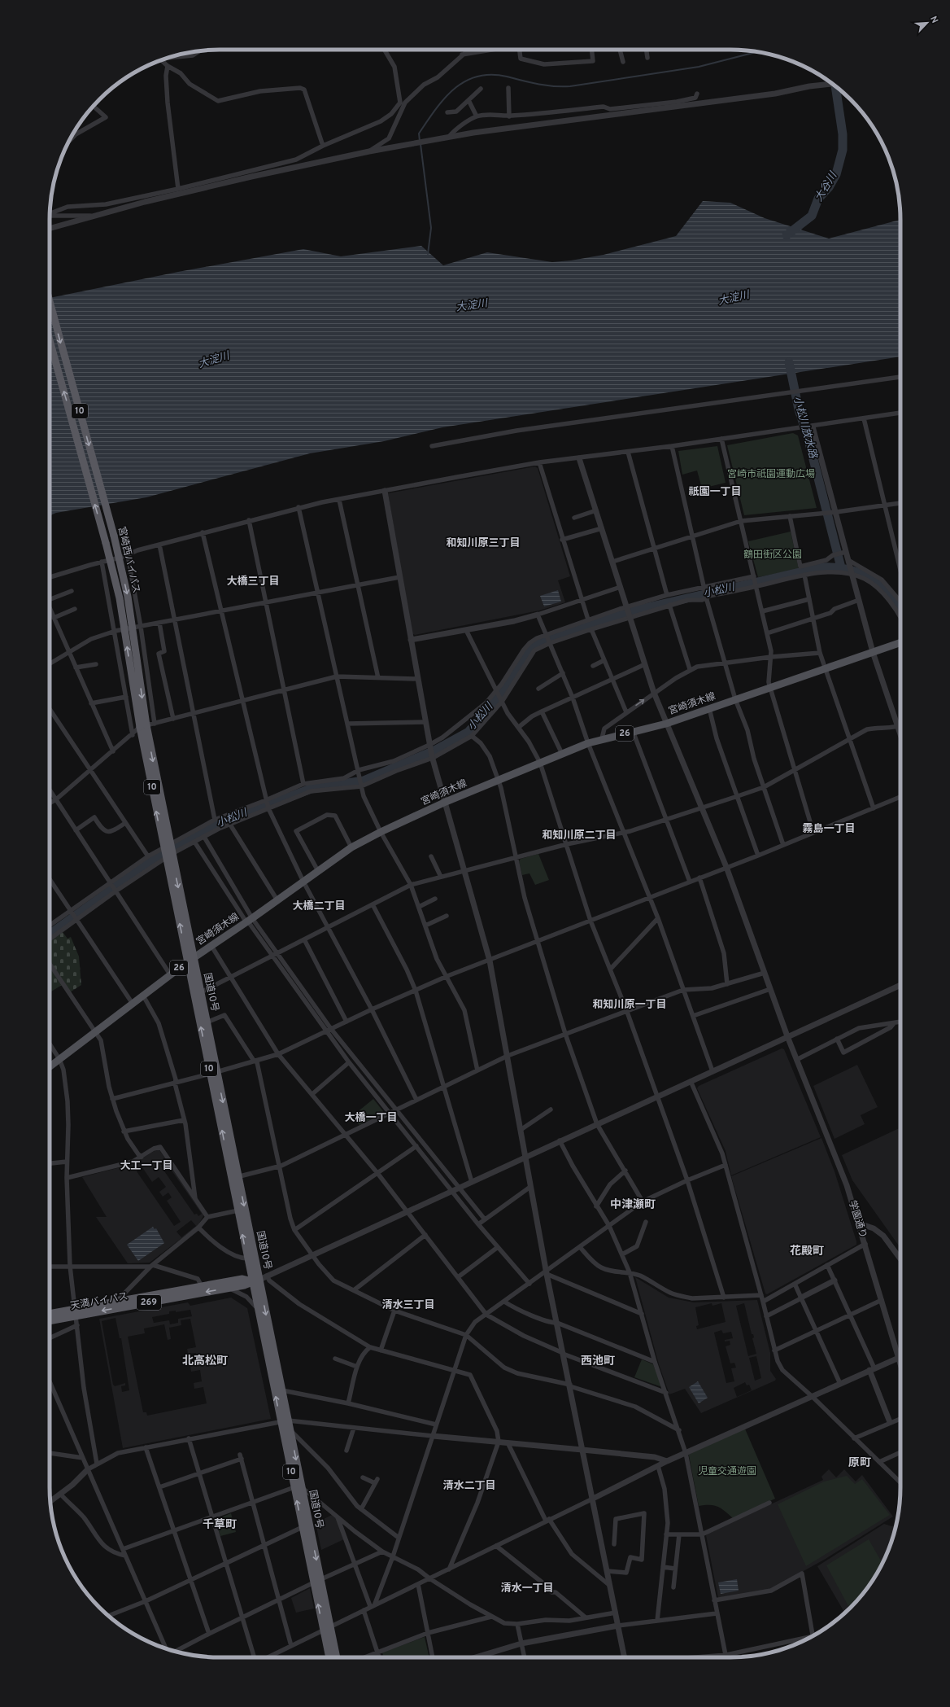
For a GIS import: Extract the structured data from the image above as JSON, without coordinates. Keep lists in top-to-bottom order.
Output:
{
  "streets": {
    "highway": [
      "10",
      "宮崎西バイパス",
      "国道10号",
      "天満バイパス",
      "269"
    ],
    "main road": ["宮崎須木線", "26"],
    "street": ["学園通り"]
  },
  "crossings": [
    ["宮崎西バイパス", "国道10号"],
    ["宮崎須木線", "国道10号"],
    ["宮崎須木線", "学園通り"],
    ["国道10号", "天満バイパス"]
  ],
  "districts": [
    "祇園一丁目",
    "和知川原三丁目",
    "大橋三丁目",
    "霧島一丁目",
    "和知川原二丁目",
    "大橋二丁目",
    "和知川原一丁目",
    "大橋一丁目",
    "大工一丁目",
    "中津瀬町",
    "花殿町",
    "清水三丁目",
    "北高松町",
    "西池町",
    "原町",
    "清水二丁目",
    "千草町",
    "清水一丁目"
  ],
  "water": [
    "大谷川",
    "大淀川",
    "小松川放水路",
    "小松川"
  ],
  "parks": ["宮崎市祇園運動広場", "鶴田街区公園", "児童交通遊園"],
  "north": "top right"
}
